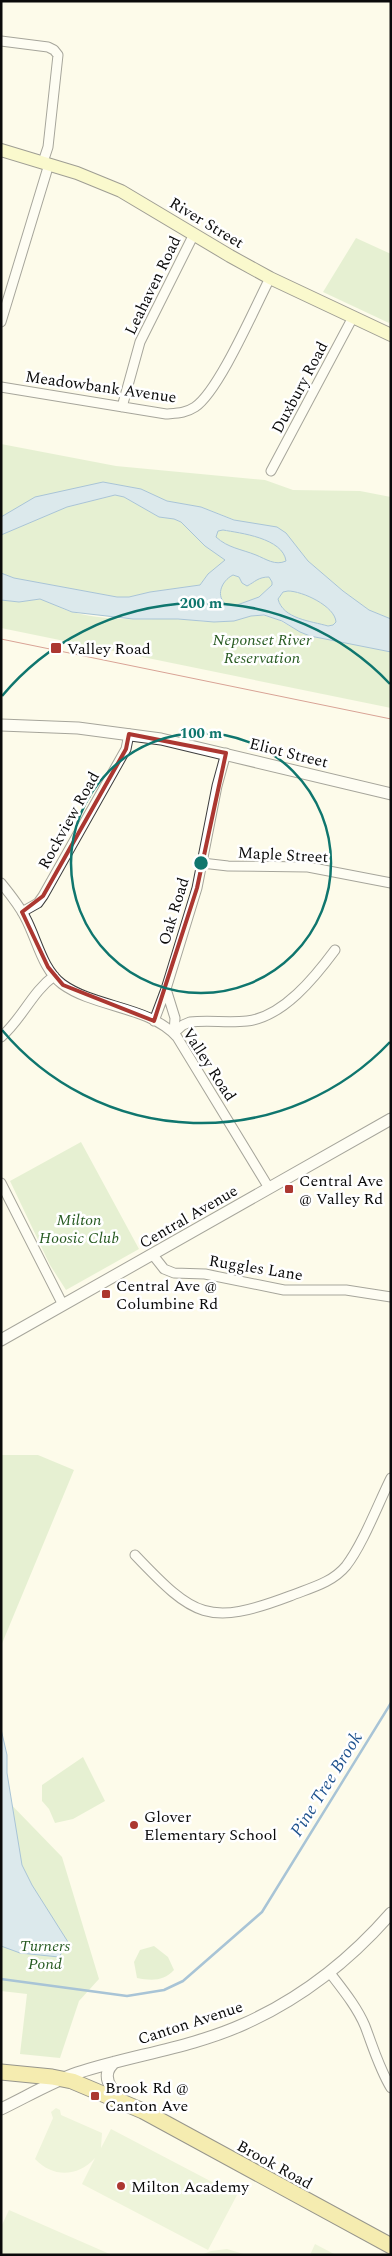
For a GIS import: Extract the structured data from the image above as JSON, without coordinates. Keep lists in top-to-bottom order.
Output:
{
  "streets": {
    "main road": ["River Street", "Brook Road"],
    "street": [
      "Leahaven Road",
      "Meadowbank Avenue",
      "Duxbury Road",
      "Eliot Street",
      "Rockview Road",
      "Maple Street",
      "Oak Road",
      "Valley Road",
      "Central Avenue",
      "Ruggles Lane",
      "Canton Avenue"
    ]
  },
  "crossings": [
    ["River Street", "Leahaven Road"],
    ["River Street", "Meadowbank Avenue"],
    ["River Street", "Duxbury Road"],
    ["Leahaven Road", "Meadowbank Avenue"],
    ["Eliot Street", "Rockview Road"],
    ["Eliot Street", "Oak Road"],
    ["Rockview Road", "Valley Road"],
    ["Maple Street", "Oak Road"],
    ["Oak Road", "Valley Road"],
    ["Valley Road", "Central Avenue"],
    ["Central Avenue", "Ruggles Lane"],
    ["Canton Avenue", "Brook Road"]
  ],
  "water": ["Pine Tree Brook"],
  "parks": ["Neponset River Reservation", "Milton Hoosic Club", "Turners Pond"],
  "places": {
    "transit": [
      "Valley Road",
      "Central Ave @ Valley Rd",
      "Central Ave @ Columbine Rd",
      "Brook Rd @ Canton Ave"
    ],
    "other": ["Glover Elementary School", "Milton Academy"]
  },
  "rings": ["200 m", "100 m"]
}
